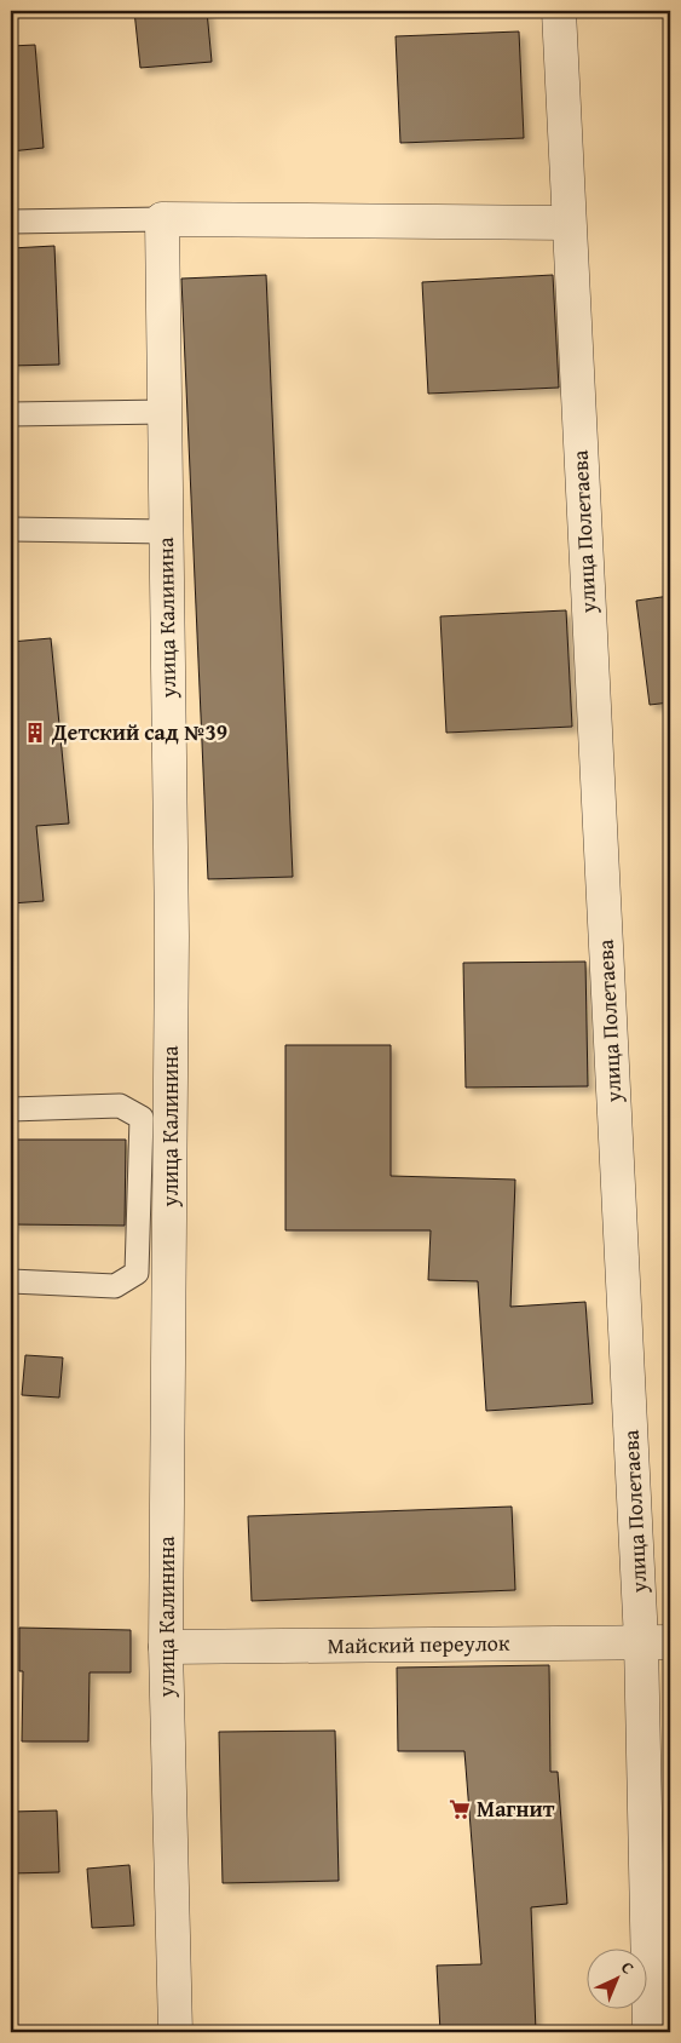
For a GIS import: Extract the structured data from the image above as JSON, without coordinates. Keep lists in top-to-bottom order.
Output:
{
  "streets": {
    "street": ["улица Полетаева", "улица Калинина", "Майский переулок"]
  },
  "crossings": [
    ["улица Полетаева", "Майский переулок"],
    ["улица Калинина", "Майский переулок"]
  ],
  "places": {
    "building": ["Детский сад №39"],
    "supermarket": ["Магнит"]
  },
  "north": "top right"
}
